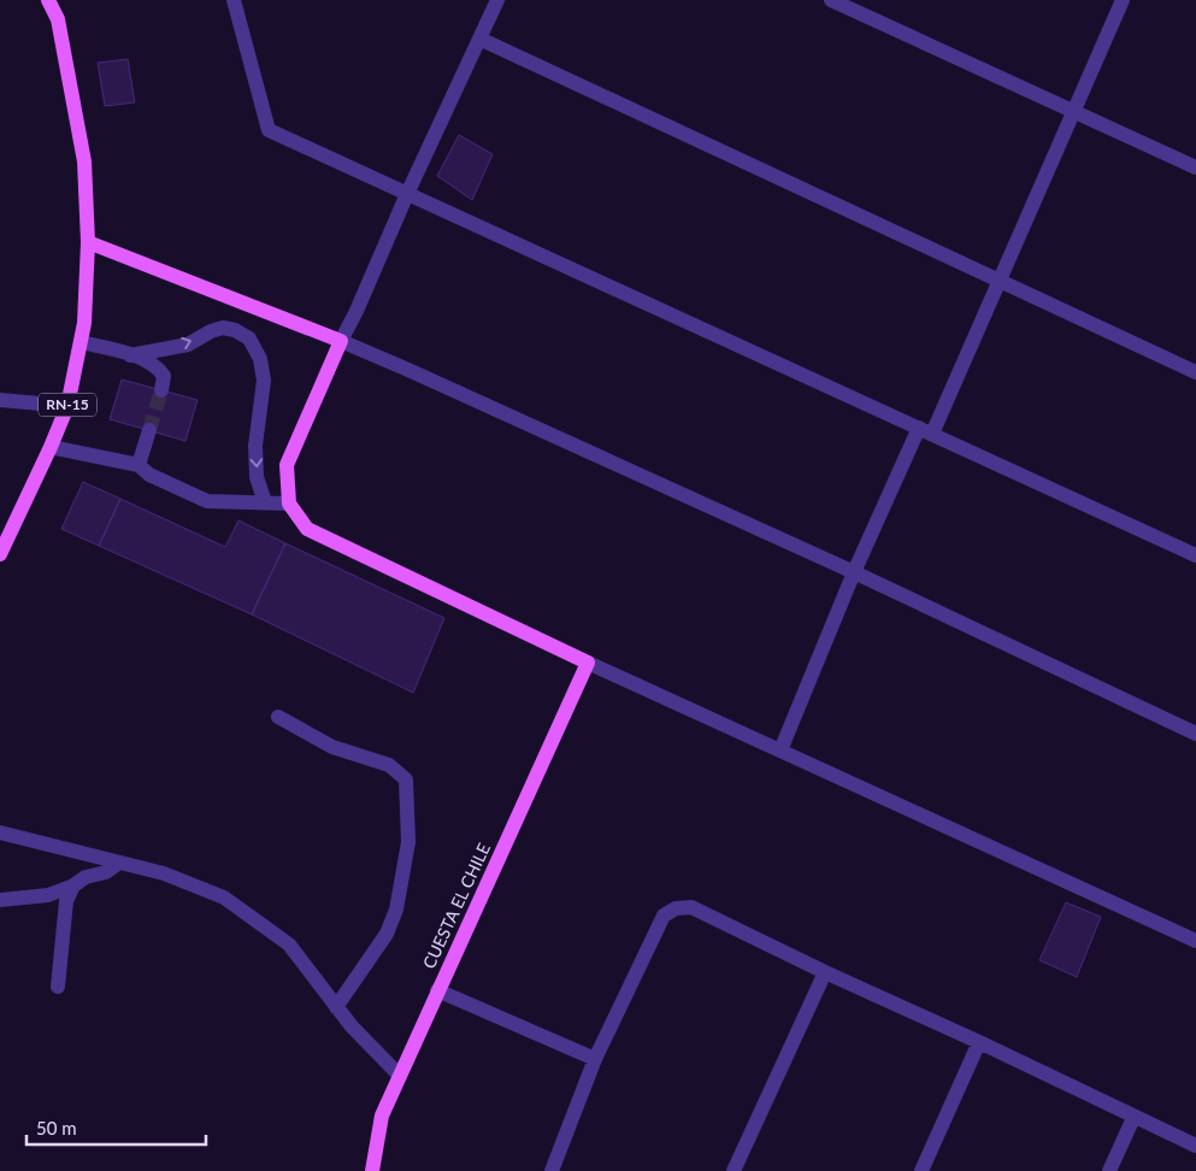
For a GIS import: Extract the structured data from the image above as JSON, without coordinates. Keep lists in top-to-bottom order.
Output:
{
  "streets": {
    "main road": ["RN-15", "CUESTA EL CHILE"]
  },
  "scale_bar": "50 m"
}
